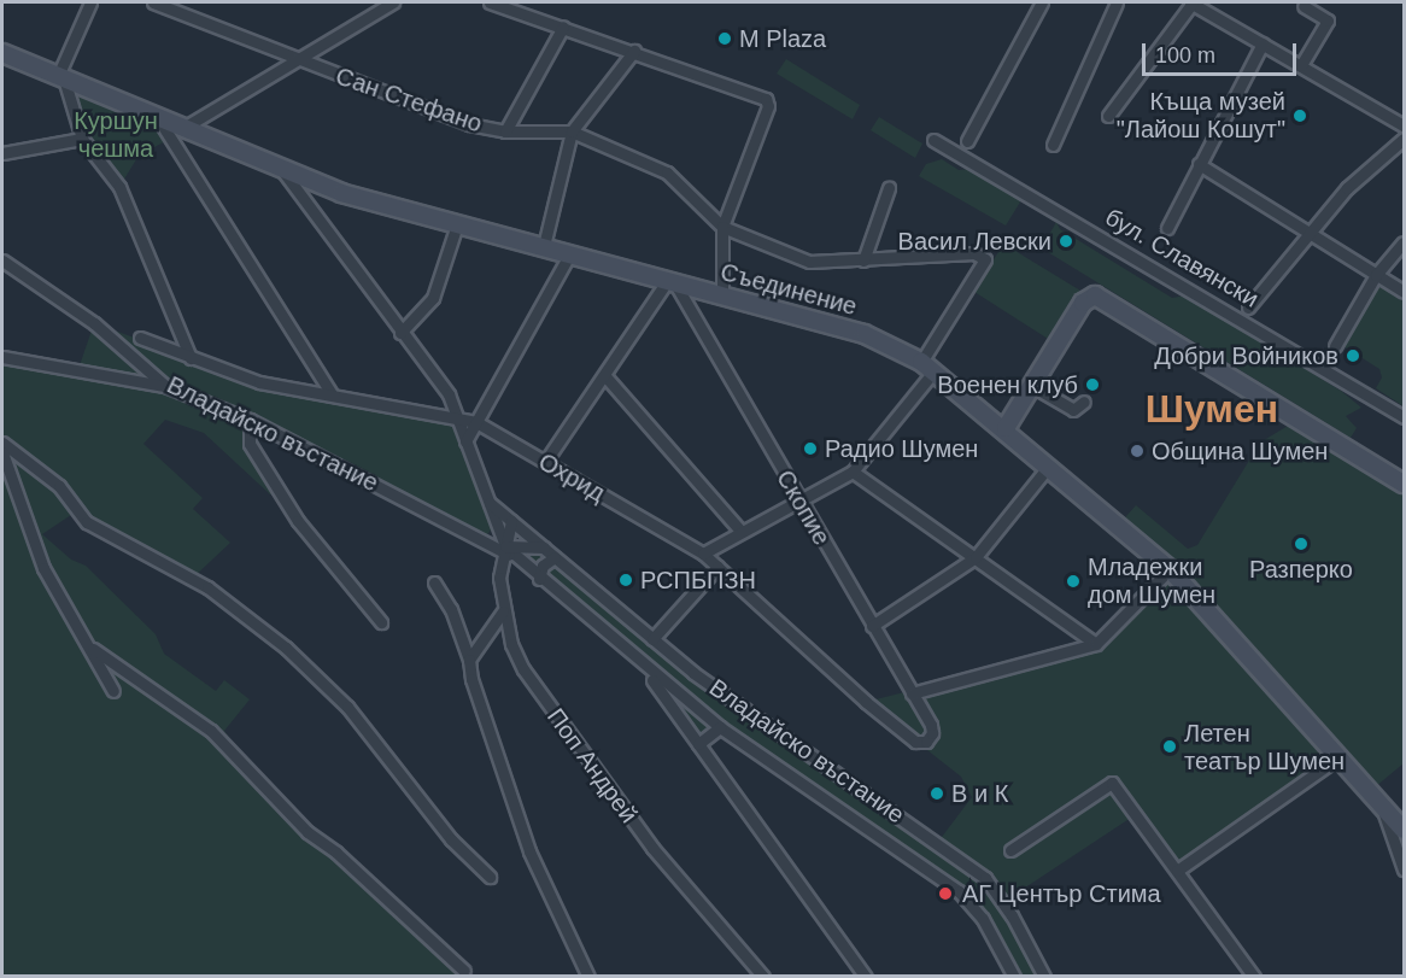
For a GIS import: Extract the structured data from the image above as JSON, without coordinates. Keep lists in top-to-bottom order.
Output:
{
  "streets": {
    "street": [
      "Сан Стефано",
      "бул. Славянски",
      "Съединение",
      "Владайско въстание",
      "Охрид",
      "Скопие",
      "Поп Андрей"
    ]
  },
  "crossings": [
    ["Сан Стефано", "Съединение"],
    ["Съединение", "Скопие"],
    ["Владайско въстание", "Поп Андрей"],
    ["Охрид", "Скопие"]
  ],
  "districts": ["Шумен"],
  "parks": ["Куршун чешма"],
  "places": [
    "M Plaza",
    "Къща музей \"Лайош Кошут\"",
    "Васил Левски",
    "Добри Войников",
    "Военен клуб",
    "Радио Шумен",
    "Община Шумен",
    "Разперко",
    "РСПБПЗН",
    "Младежки дом Шумен",
    "Летен театър Шумен",
    "В и К",
    "АГ Център Стима"
  ],
  "scale_bar": "100 m"
}
